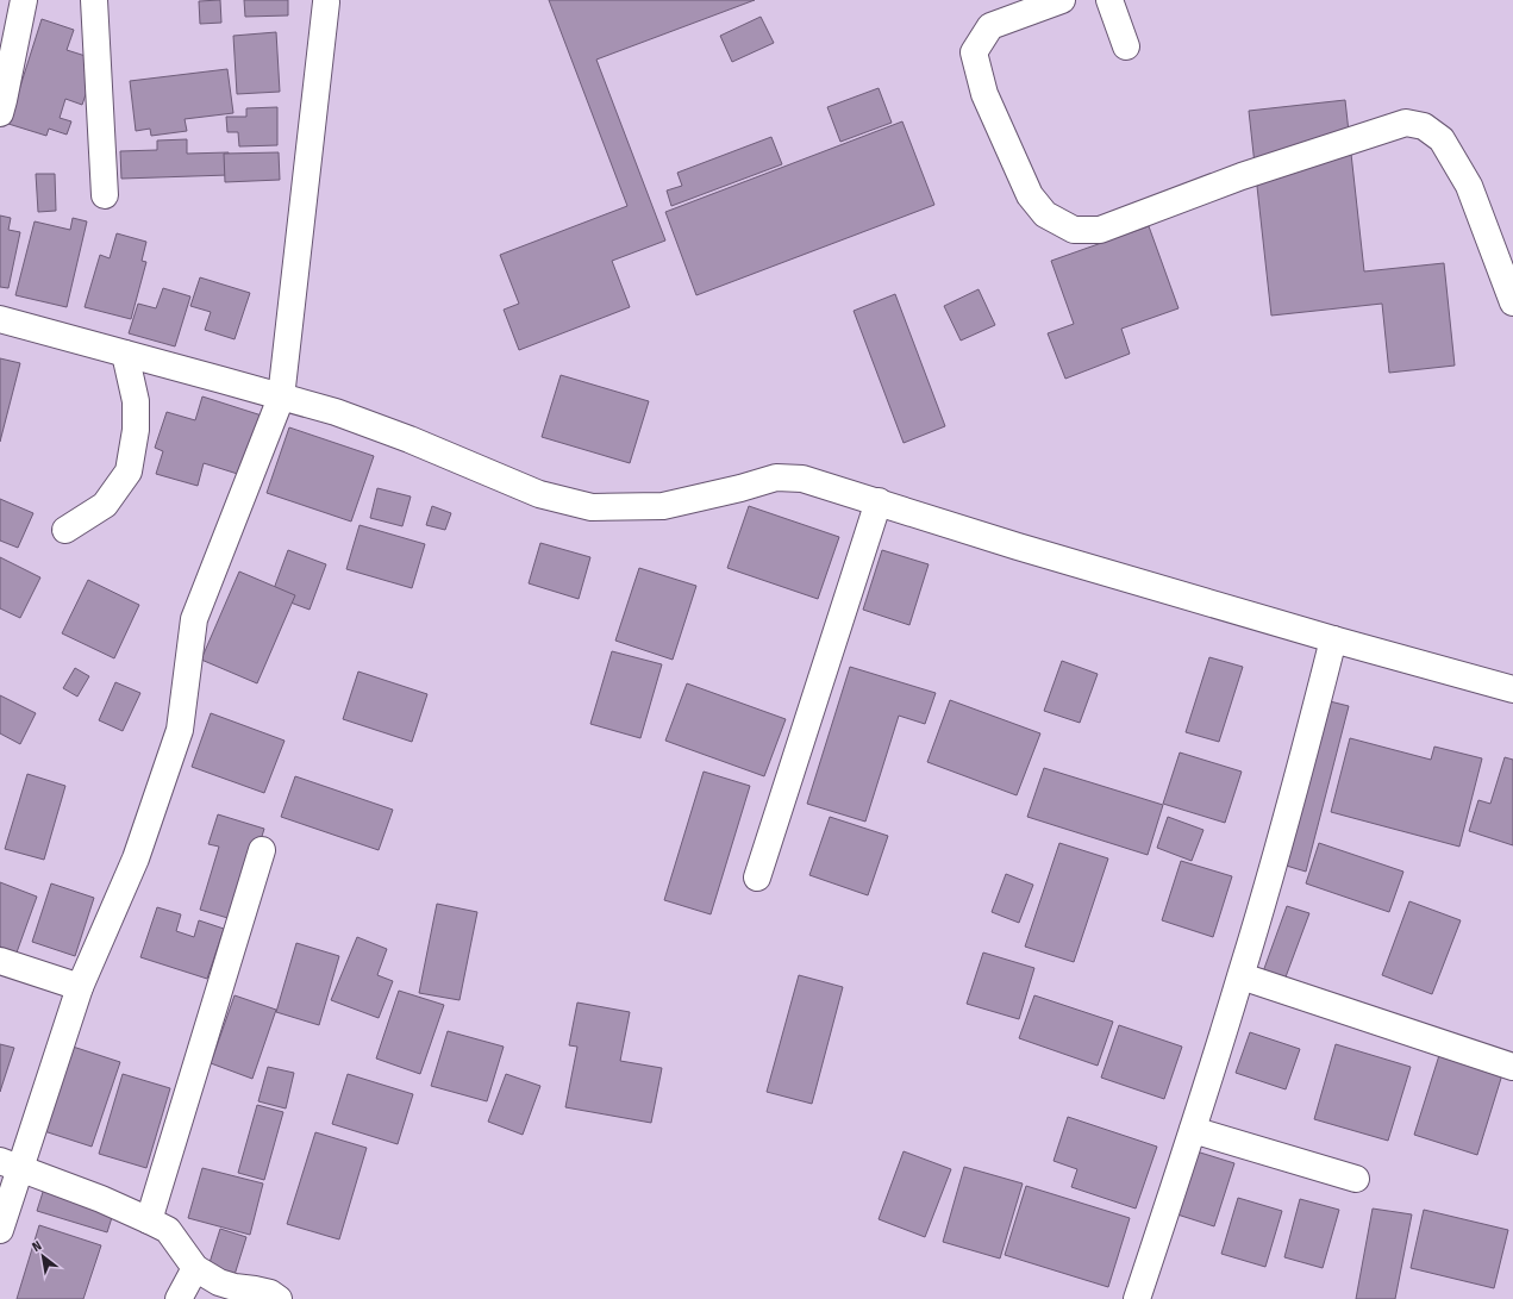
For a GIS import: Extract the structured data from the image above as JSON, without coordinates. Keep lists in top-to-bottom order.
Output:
{
  "north": "top left"
}
